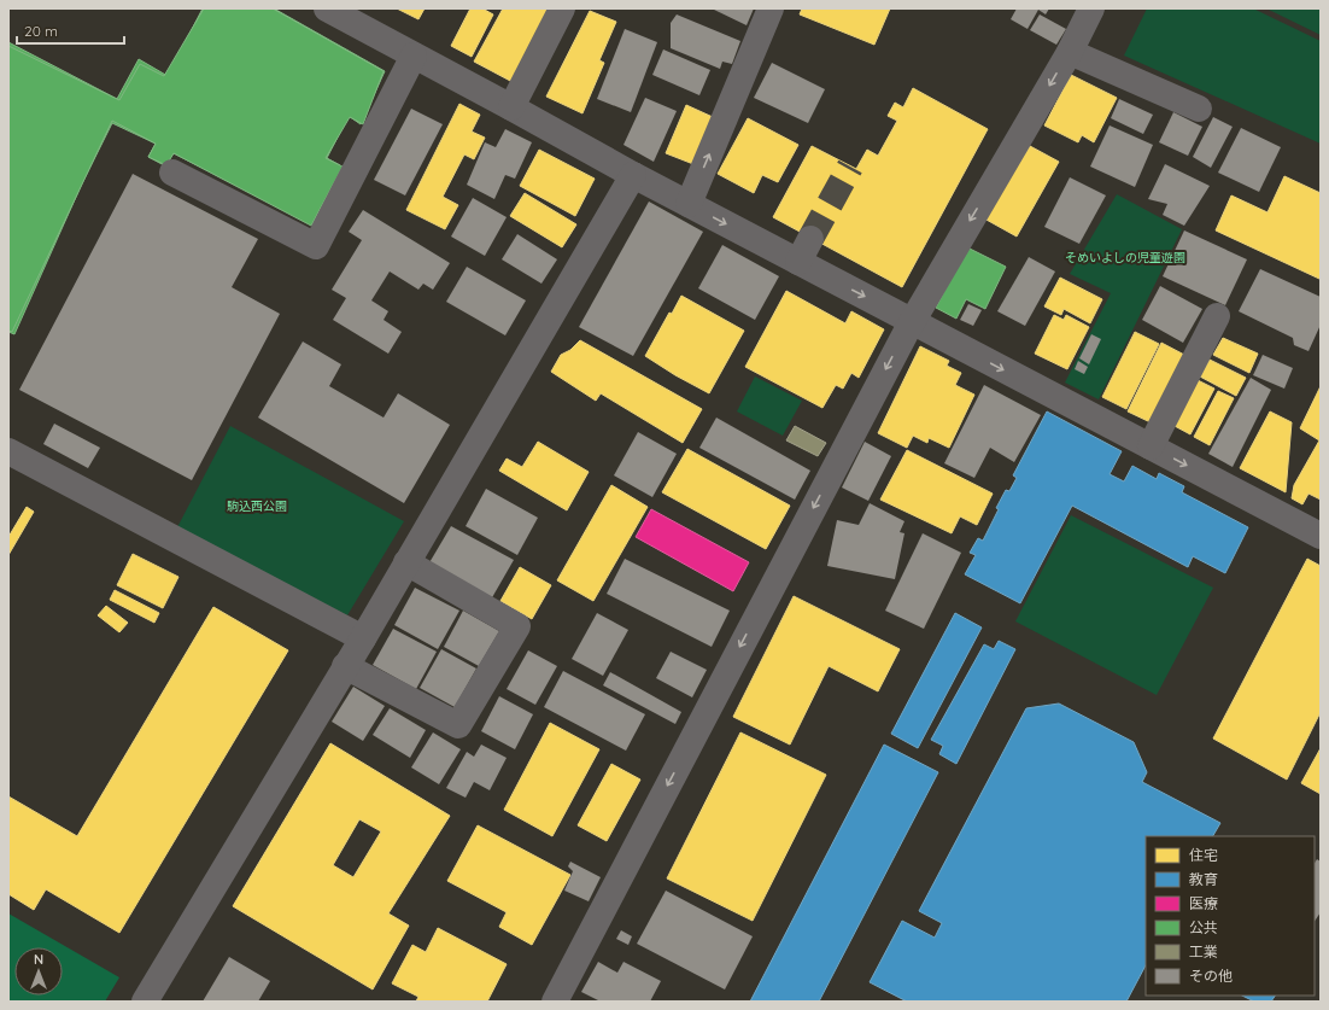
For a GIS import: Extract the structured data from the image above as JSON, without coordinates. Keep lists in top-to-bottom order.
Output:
{
  "parks": ["そめいよしの児童遊園", "駒込西公園"],
  "legend": [
    "住宅",
    "教育",
    "医療",
    "公共",
    "工業",
    "その他"
  ],
  "scale_bar": "20 m",
  "north": "top"
}
